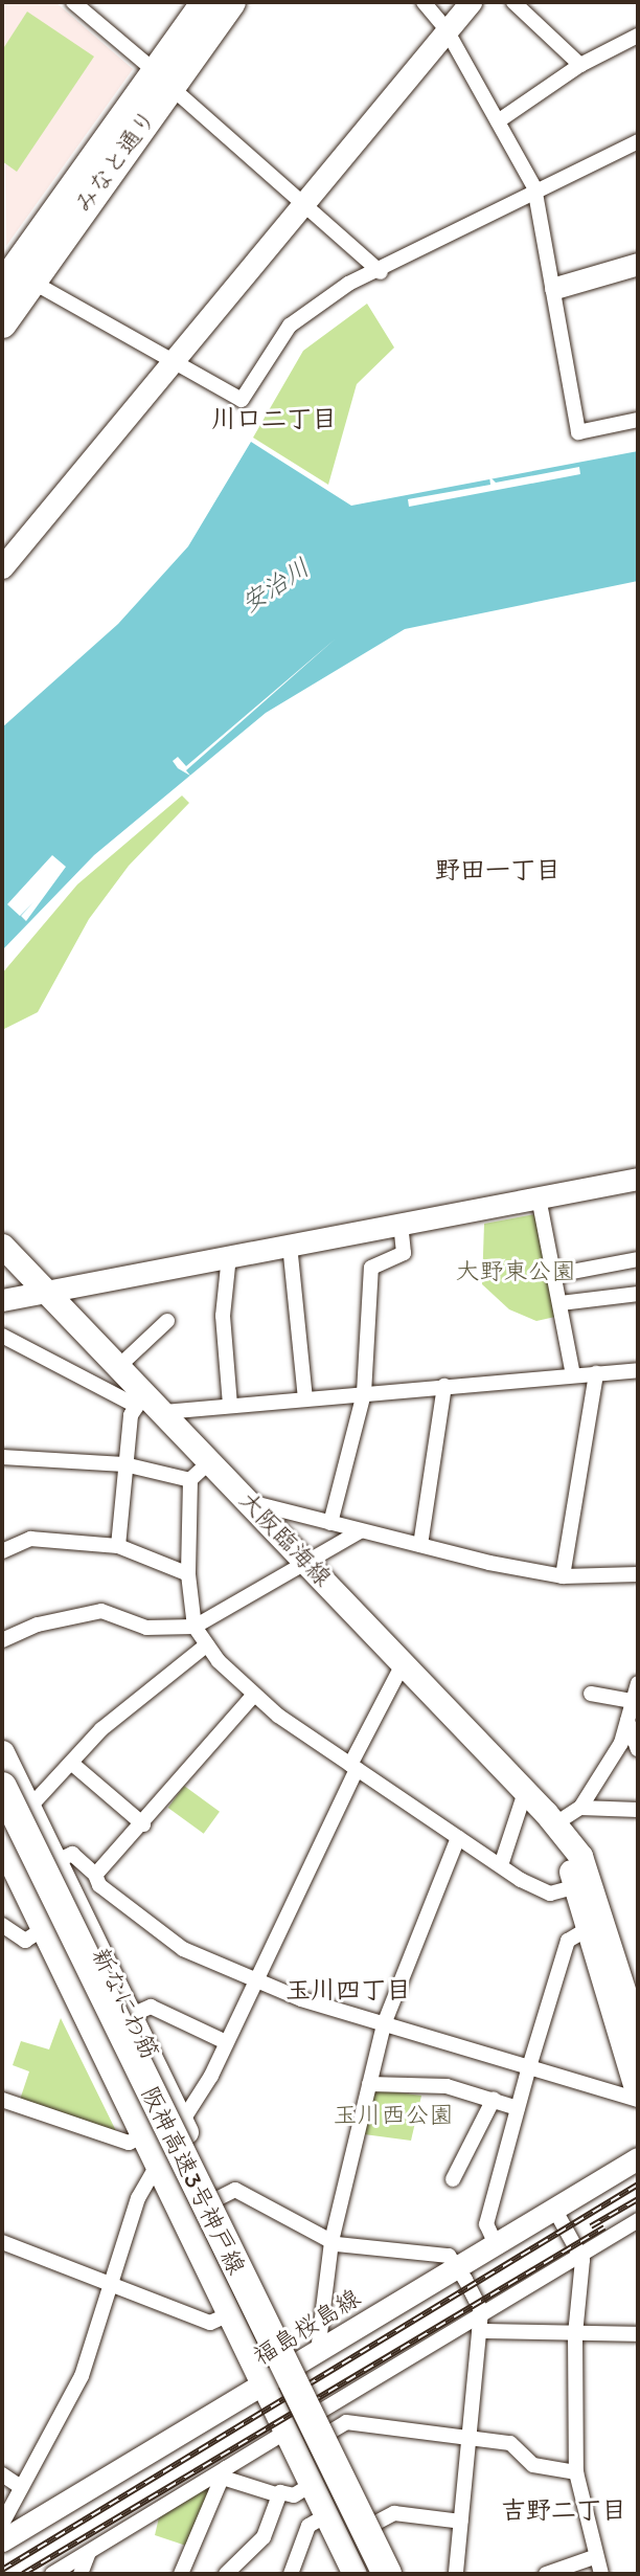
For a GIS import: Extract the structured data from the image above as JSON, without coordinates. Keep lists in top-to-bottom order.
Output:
{
  "streets": {
    "highway": ["みなと通り", "阪神高速3号神戸線"],
    "main road": ["大阪臨海線", "新なにわ筋"],
    "street": ["福島桜島線"]
  },
  "crossings": [
    ["新なにわ筋", "福島桜島線"]
  ],
  "districts": [
    "川口二丁目",
    "野田一丁目",
    "玉川四丁目",
    "吉野二丁目"
  ],
  "water": ["安治川"],
  "parks": ["大野東公園", "玉川西公園"]
}
